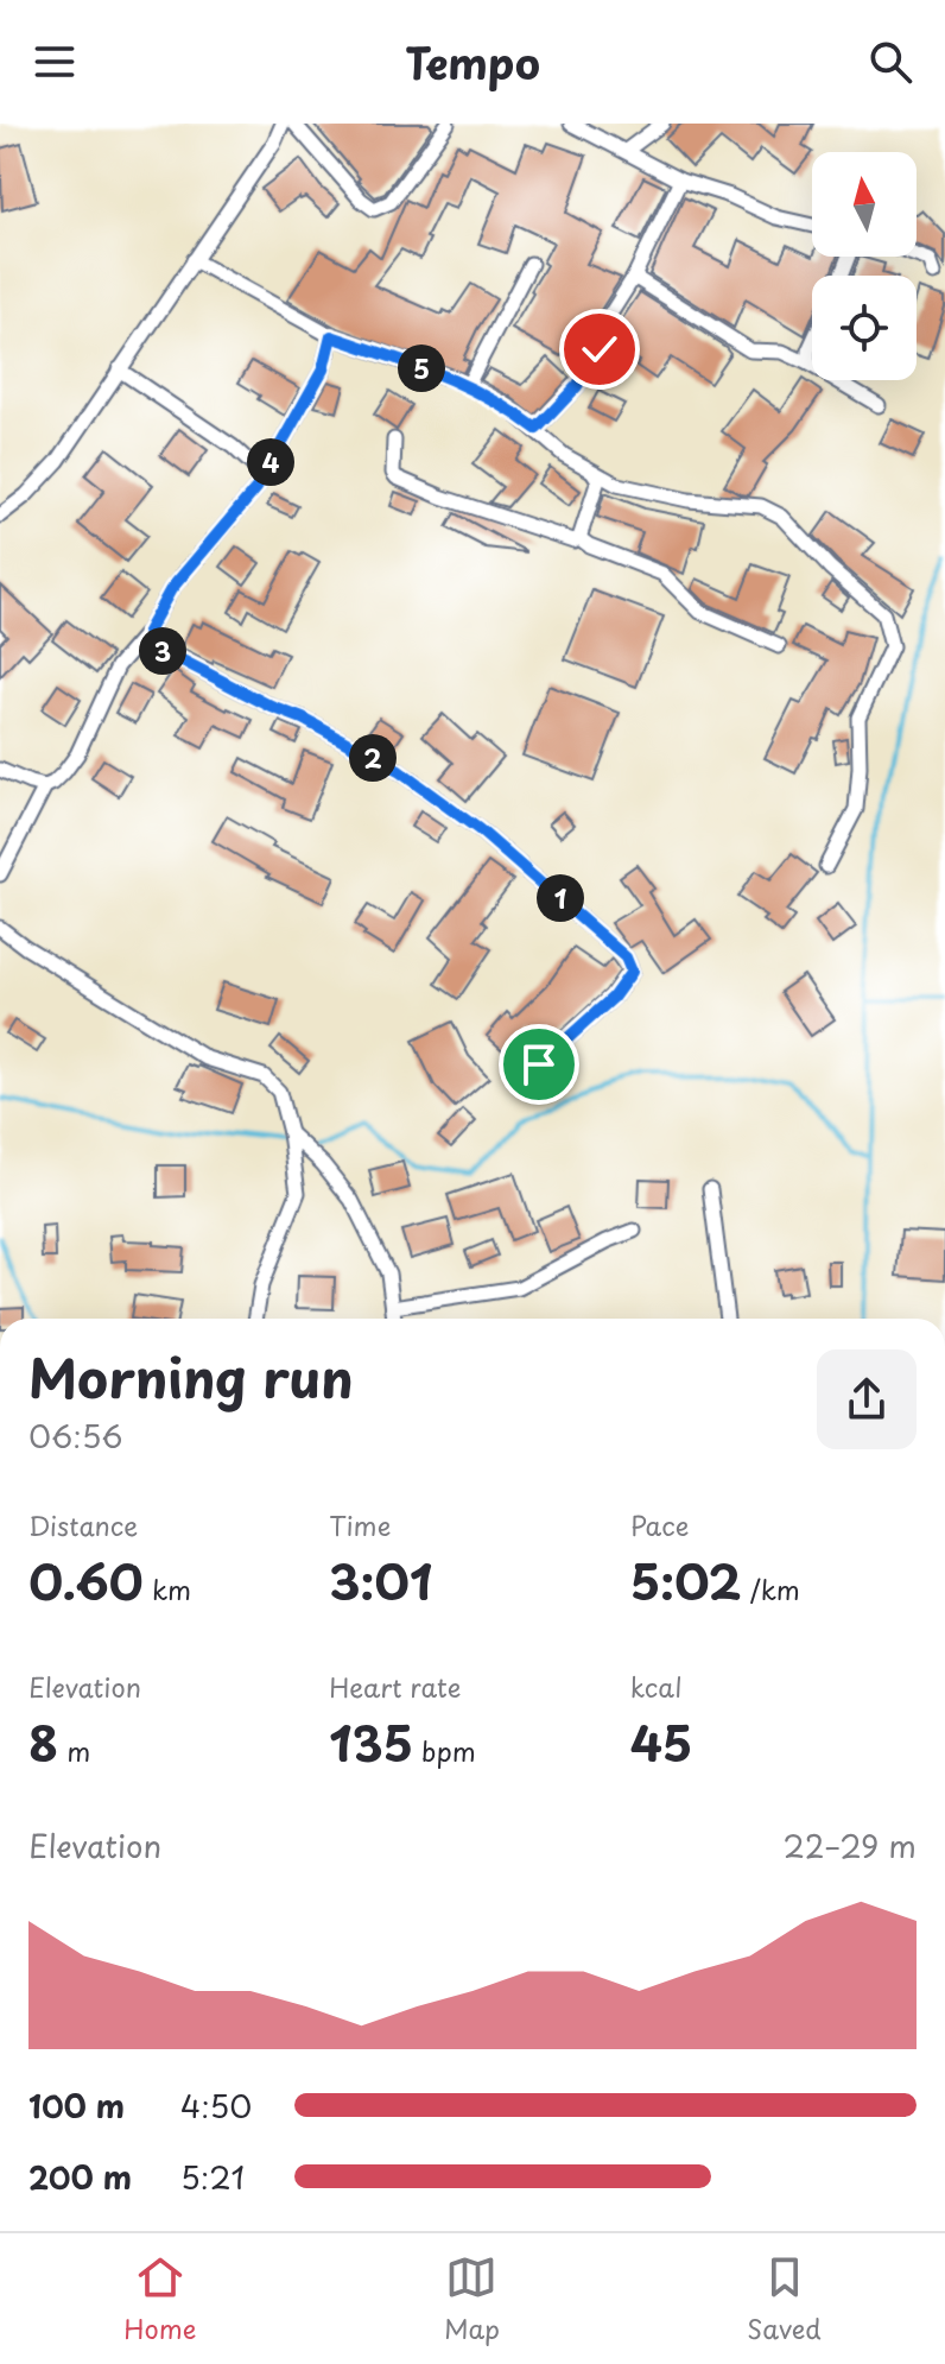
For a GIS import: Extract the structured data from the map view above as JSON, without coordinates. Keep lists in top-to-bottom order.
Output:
{
  "north": "top",
  "page": {
    "header": "Tempo",
    "pins": [
      "5",
      "4",
      "3",
      "2",
      "1"
    ],
    "heading": ["Morning run", "06:56"],
    "stats": [
      ["Distance", "0.60 km"],
      ["Time", "3:01"],
      ["Pace", "5:02 /km"],
      ["Elevation", "8 m"],
      ["Heart rate", "135 bpm"],
      ["kcal", "45"]
    ],
    "chart": ["Elevation", "22–29 m"],
    "list": [
      {
        "name": "100 m",
        "note": "4:50"
      },
      {
        "name": "200 m",
        "note": "5:21"
      }
    ],
    "tabs": ["Home", "Map", "Saved"]
  }
}
